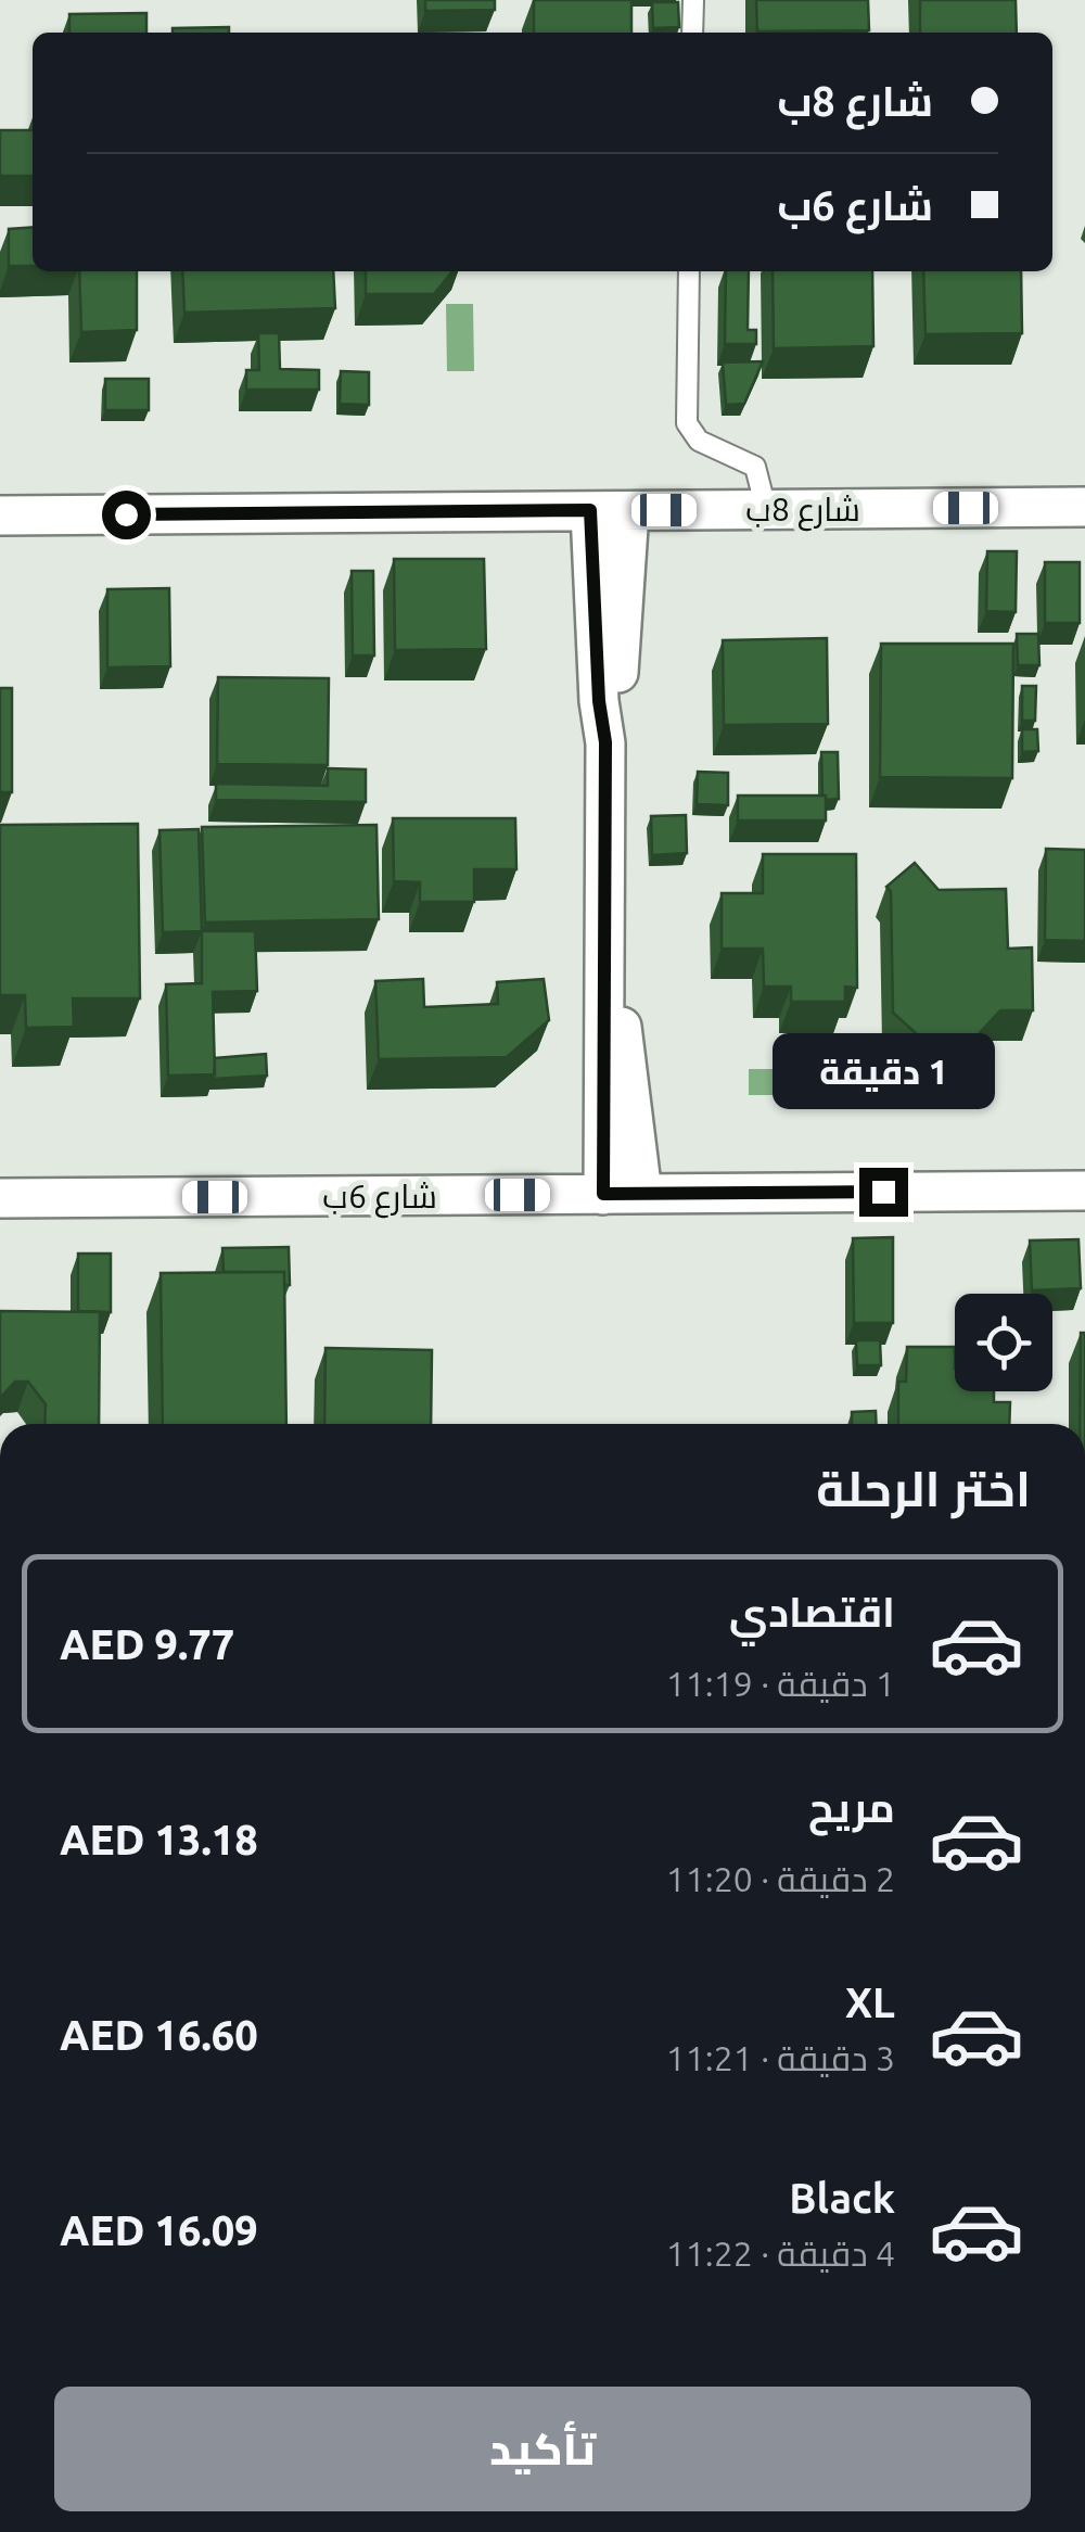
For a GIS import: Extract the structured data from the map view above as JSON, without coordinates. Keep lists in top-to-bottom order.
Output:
{
  "streets": {
    "street": ["شارع 8ب", "شارع 6ب"]
  },
  "page": {
    "banner": ["شارع 8ب", "شارع 6ب"],
    "bubble": "1 دقيقة",
    "heading": "اختر الرحلة",
    "list": [
      {
        "name": "اقتصادي",
        "note": "1 دقيقة · 11:19",
        "value": "AED 9.77"
      },
      {
        "name": "مريح",
        "note": "2 دقيقة · 11:20",
        "value": "AED 13.18"
      },
      {
        "name": "XL",
        "note": "3 دقيقة · 11:21",
        "value": "AED 16.60"
      },
      {
        "name": "Black",
        "note": "4 دقيقة · 11:22",
        "value": "AED 16.09"
      }
    ],
    "buttons": "تأكيد"
  }
}
